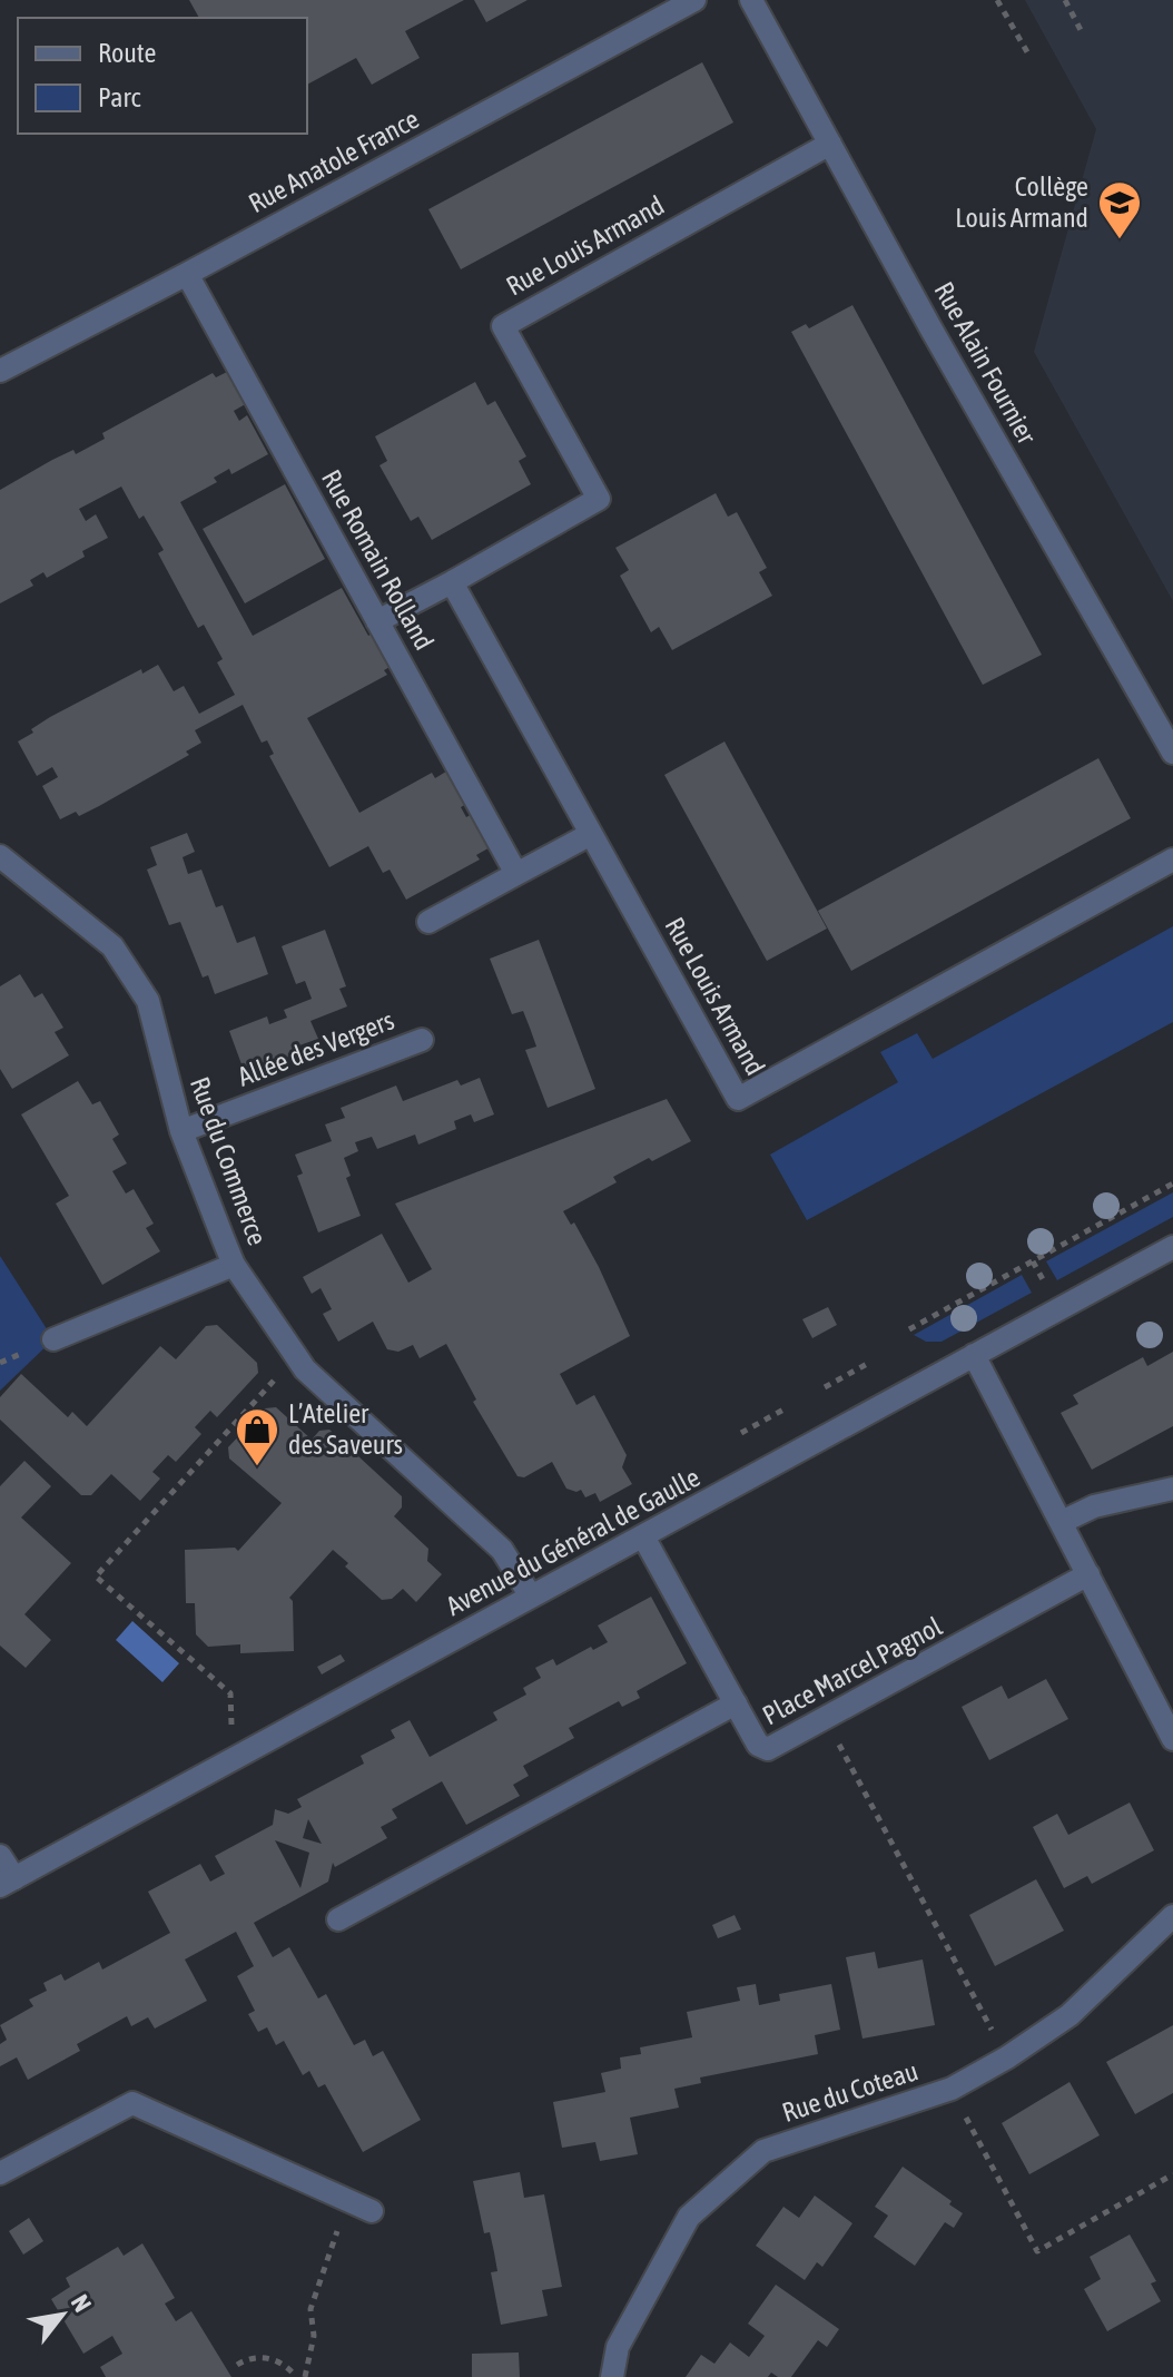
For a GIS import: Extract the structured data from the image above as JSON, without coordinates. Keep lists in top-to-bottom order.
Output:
{
  "streets": {
    "street": [
      "Rue Anatole France",
      "Rue Louis Armand",
      "Rue Alain Fournier",
      "Rue Romain Rolland",
      "Allée des Vergers",
      "Rue du Commerce",
      "Avenue du Général de Gaulle",
      "Place Marcel Pagnol",
      "Rue du Coteau"
    ]
  },
  "crossings": [
    ["Rue Anatole France", "Rue Romain Rolland"],
    ["Rue Louis Armand", "Rue Alain Fournier"],
    ["Rue Louis Armand", "Rue Romain Rolland"],
    ["Allée des Vergers", "Rue du Commerce"],
    ["Rue du Commerce", "Avenue du Général de Gaulle"],
    ["Avenue du Général de Gaulle", "Place Marcel Pagnol"]
  ],
  "places": {
    "school or university": ["Collège Louis Armand"],
    "shop": ["L’Atelier des Saveurs"]
  },
  "legend": ["Route", "Parc"],
  "north": "top right"
}
